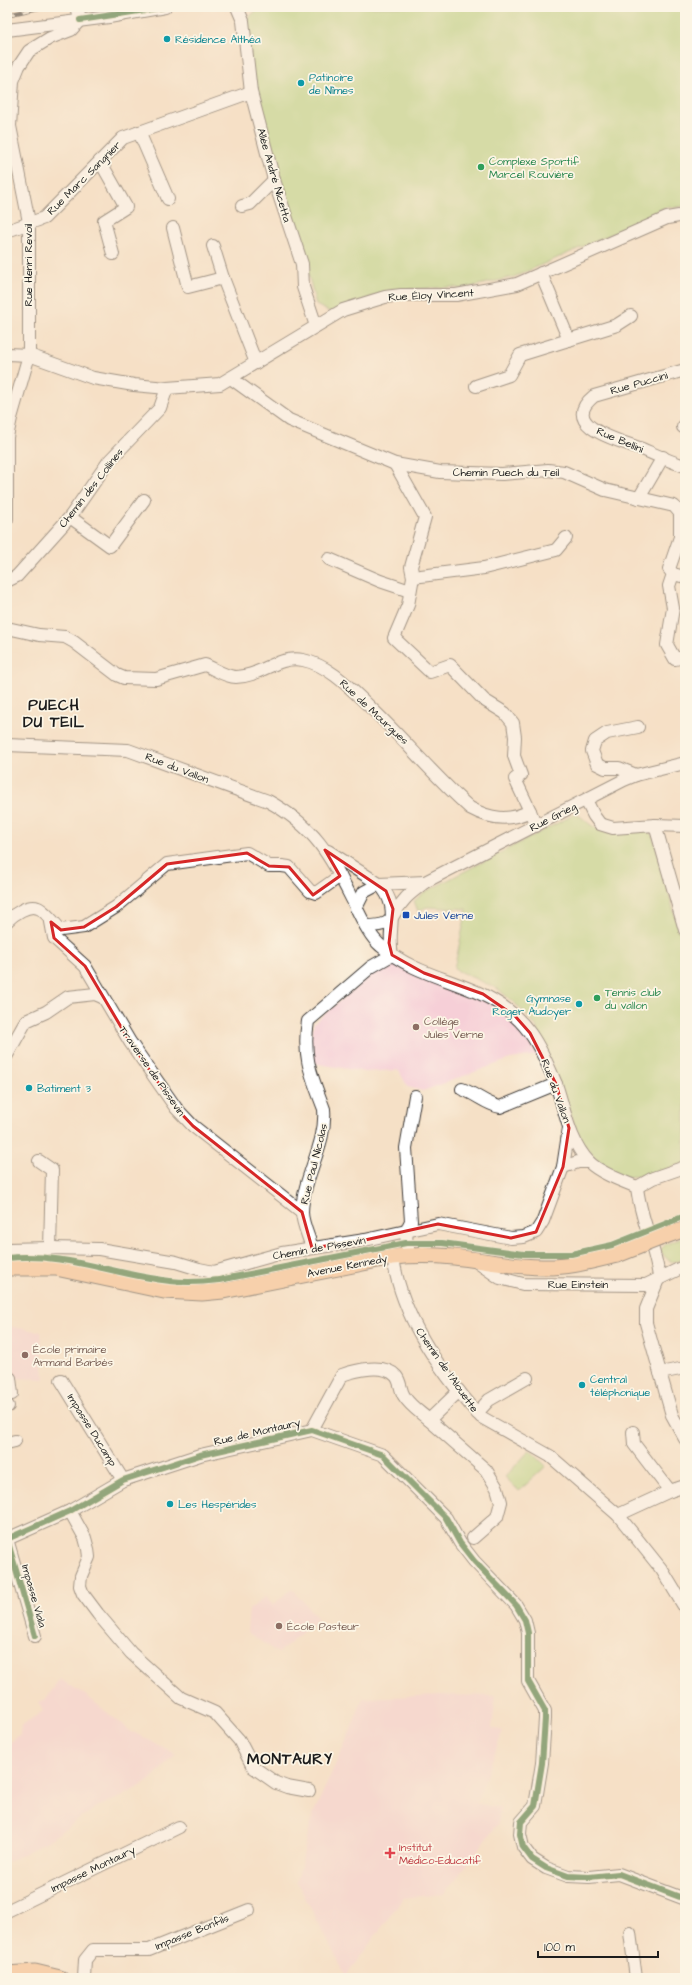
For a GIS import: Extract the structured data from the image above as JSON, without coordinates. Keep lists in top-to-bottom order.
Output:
{
  "streets": {
    "main road": ["Avenue Kennedy"],
    "street": [
      "Allée André Nicetta",
      "Rue Marc Sangnier",
      "Rue Henri Revoil",
      "Rue Éloy Vincent",
      "Rue Puccini",
      "Rue Bellini",
      "Chemin Puech du Teil",
      "Chemin des Collines",
      "Rue de Mourgues",
      "Rue du Vallon",
      "Rue Grieg",
      "Traverse de Pissevin",
      "Rue Paul Nicolas",
      "Chemin de Pissevin",
      "Rue Einstein",
      "Chemin de l'Alouette",
      "Impasse Ducamp",
      "Rue de Montaury",
      "Impasse Viala",
      "Impasse Montaury",
      "Impasse Bonfils"
    ]
  },
  "crossings": [
    ["Allée André Nicetta", "Rue Marc Sangnier"],
    ["Allée André Nicetta", "Rue Éloy Vincent"],
    ["Rue Marc Sangnier", "Rue Henri Revoil"],
    ["Rue Henri Revoil", "Rue Éloy Vincent"],
    ["Rue Éloy Vincent", "Chemin Puech du Teil"],
    ["Rue Éloy Vincent", "Chemin des Collines"],
    ["Rue Puccini", "Rue Bellini"],
    ["Rue du Vallon", "Rue Grieg"],
    ["Rue du Vallon", "Rue Paul Nicolas"],
    ["Rue du Vallon", "Chemin de Pissevin"],
    ["Traverse de Pissevin", "Rue Paul Nicolas"],
    ["Rue Paul Nicolas", "Chemin de Pissevin"],
    ["Avenue Kennedy", "Rue Einstein"],
    ["Avenue Kennedy", "Chemin de l'Alouette"],
    ["Impasse Ducamp", "Rue de Montaury"],
    ["Rue de Montaury", "Impasse Viala"]
  ],
  "districts": ["PUECH DU TEIL", "MONTAURY"],
  "places": {
    "other": [
      "Résidence Althéa",
      "Patinoire de Nîmes",
      "Complexe Sportif Marcel Rouvière",
      "Tennis club du vallon",
      "Gymnase Roger Audoyer",
      "Collège Jules Verne",
      "Batiment 3",
      "École primaire Armand Barbès",
      "Central téléphonique",
      "Les Hespérides",
      "École Pasteur"
    ],
    "transit": ["Jules Verne"],
    "health": ["Institut Médico-Educatif"]
  },
  "scale_bar": "100 m"
}
